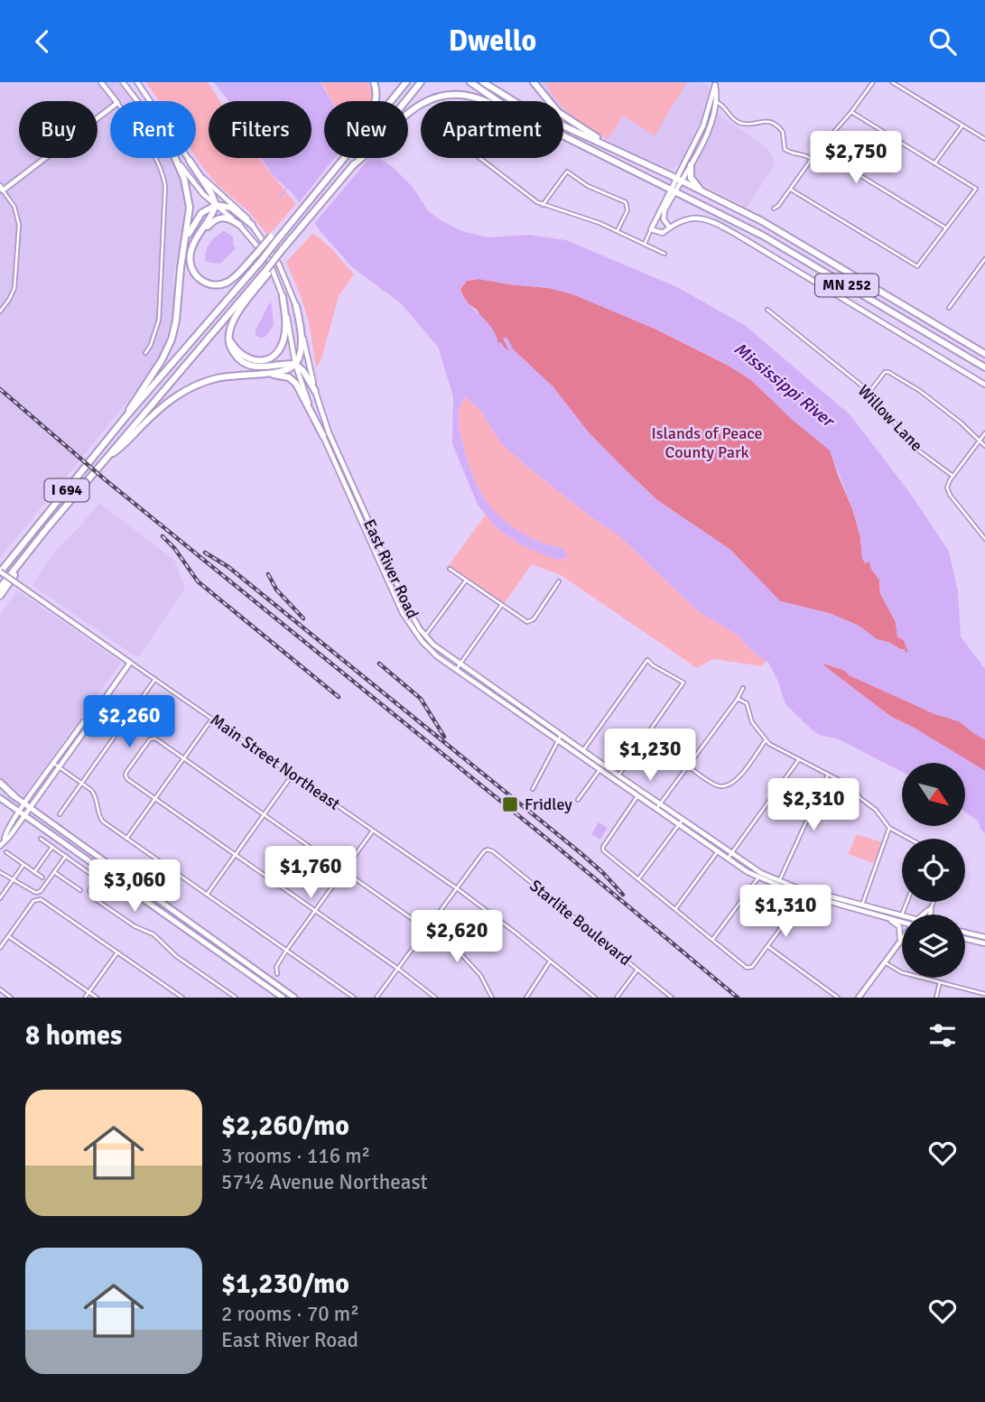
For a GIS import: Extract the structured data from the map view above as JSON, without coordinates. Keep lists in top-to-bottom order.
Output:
{
  "streets": {
    "highway": ["MN 252", "I 694"],
    "main road": ["East River Road", "Main Street Northeast"],
    "street": ["Willow Lane", "Starlite Boulevard"]
  },
  "crossings": [
    ["I 694", "Main Street Northeast"],
    ["Main Street Northeast", "Starlite Boulevard"]
  ],
  "water": ["Mississippi River"],
  "parks": ["Islands of Peace County Park"],
  "places": {
    "transit": ["Fridley"]
  },
  "north": "bottom right",
  "page": {
    "header": "Dwello",
    "chip": [
      "Buy",
      "Rent",
      "Filters",
      "New",
      "Apartment"
    ],
    "price": [
      "$2,750",
      "$2,260",
      "$1,230",
      "$2,310",
      "$1,760",
      "$3,060",
      "$1,310",
      "$2,620"
    ],
    "heading": "8 homes",
    "list": [
      {
        "name": "$2,260/mo",
        "note": "3 rooms · 116 m² · 57½ Avenue Northeast"
      },
      {
        "name": "$1,230/mo",
        "note": "2 rooms · 70 m² · East River Road"
      }
    ]
  }
}
